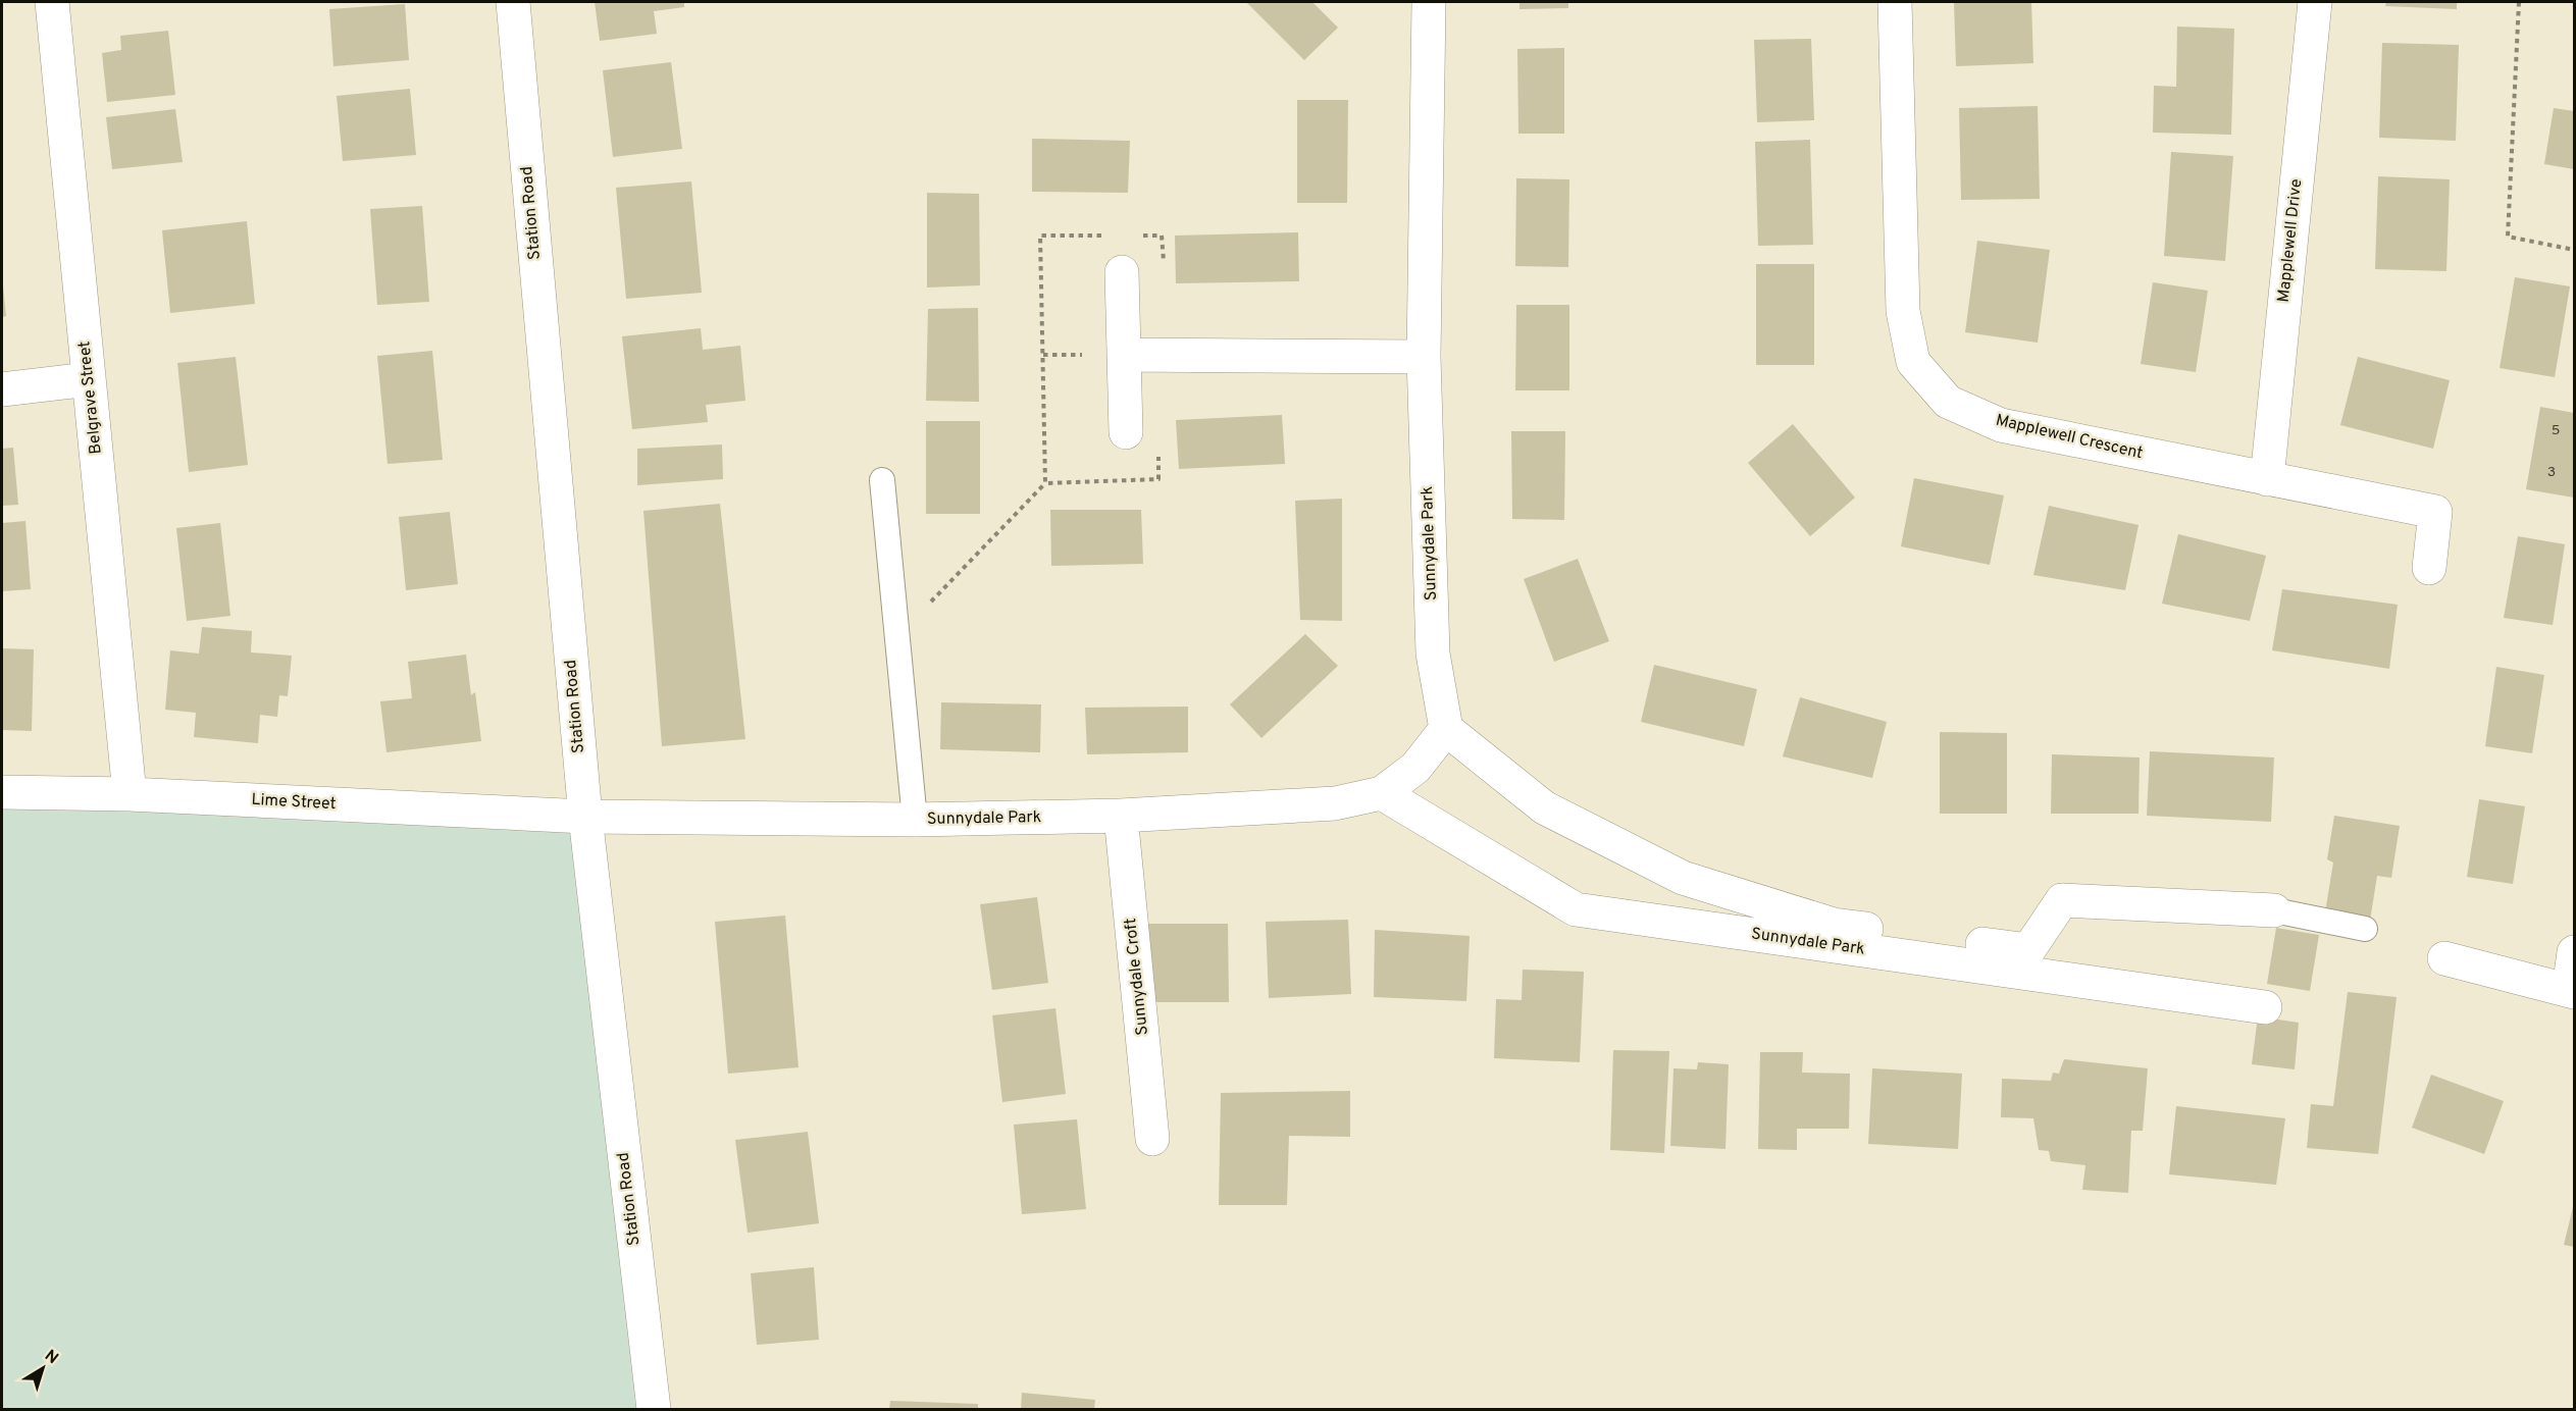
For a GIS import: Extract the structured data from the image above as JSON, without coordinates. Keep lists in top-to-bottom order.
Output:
{
  "streets": {
    "street": [
      "Station Road",
      "Mapplewell Drive",
      "Belgrave Street",
      "Mapplewell Crescent",
      "Sunnydale Park",
      "Lime Street",
      "Sunnydale Croft"
    ]
  },
  "crossings": [
    ["Station Road", "Sunnydale Park"],
    ["Station Road", "Lime Street"],
    ["Mapplewell Drive", "Mapplewell Crescent"],
    ["Belgrave Street", "Lime Street"],
    ["Sunnydale Park", "Lime Street"],
    ["Sunnydale Park", "Sunnydale Croft"]
  ],
  "house_numbers": ["5", "3"],
  "north": "top right"
}
